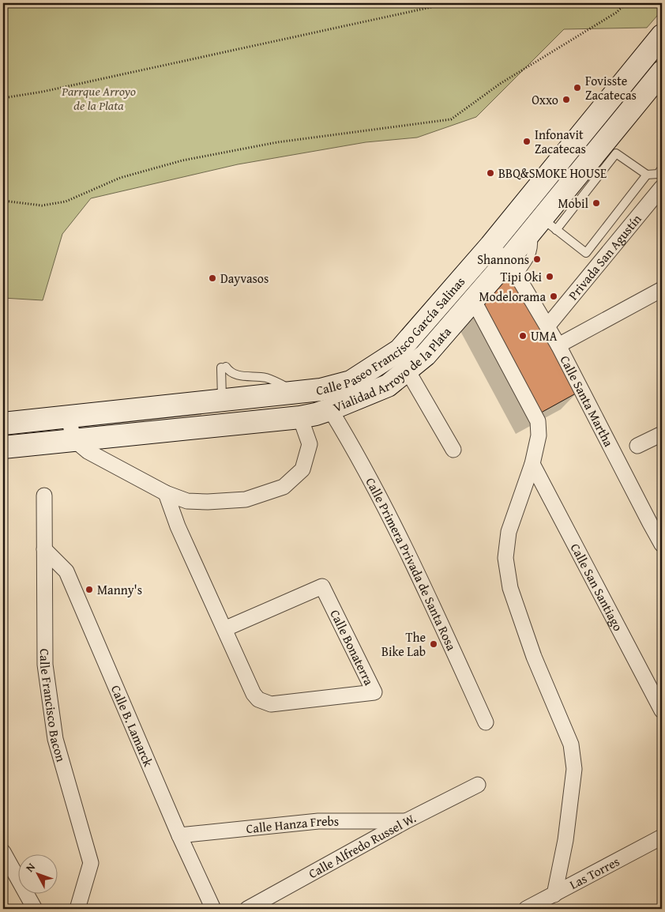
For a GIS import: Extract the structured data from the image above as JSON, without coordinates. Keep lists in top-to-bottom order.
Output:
{
  "streets": {
    "main road": ["Calle Paseo Francisco García Salinas", "Vialidad Arroyo de la Plata"],
    "street": [
      "Privada San Agustín",
      "Calle Santa Martha",
      "Calle Primera Privada de Santa Rosa",
      "Calle San Santiago",
      "Calle Bonaterra",
      "Calle Francisco Bacon",
      "Calle B. Lamarck",
      "Calle Hanza Frebs",
      "Calle Alfredo Russel W.",
      "Las Torres"
    ]
  },
  "crossings": [
    ["Privada San Agustín", "Calle Santa Martha"],
    ["Calle Paseo Francisco García Salinas", "Calle Santa Martha"],
    ["Vialidad Arroyo de la Plata", "Calle Santa Martha"],
    ["Vialidad Arroyo de la Plata", "Calle Primera Privada de Santa Rosa"],
    ["Calle Francisco Bacon", "Calle B. Lamarck"],
    ["Calle B. Lamarck", "Calle Hanza Frebs"],
    ["Calle Hanza Frebs", "Calle Alfredo Russel W."]
  ],
  "parks": ["Parrque Arroyo de la Plata"],
  "places": [
    "Fovisste Zacatecas",
    "Oxxo",
    "Infonavit Zacatecas",
    "BBQ&SMOKE HOUSE",
    "Mobil",
    "Shannons",
    "Tipi Oki",
    "Dayvasos",
    "Modelorama",
    "UMA",
    "Manny's",
    "The Bike Lab"
  ],
  "north": "top left"
}
